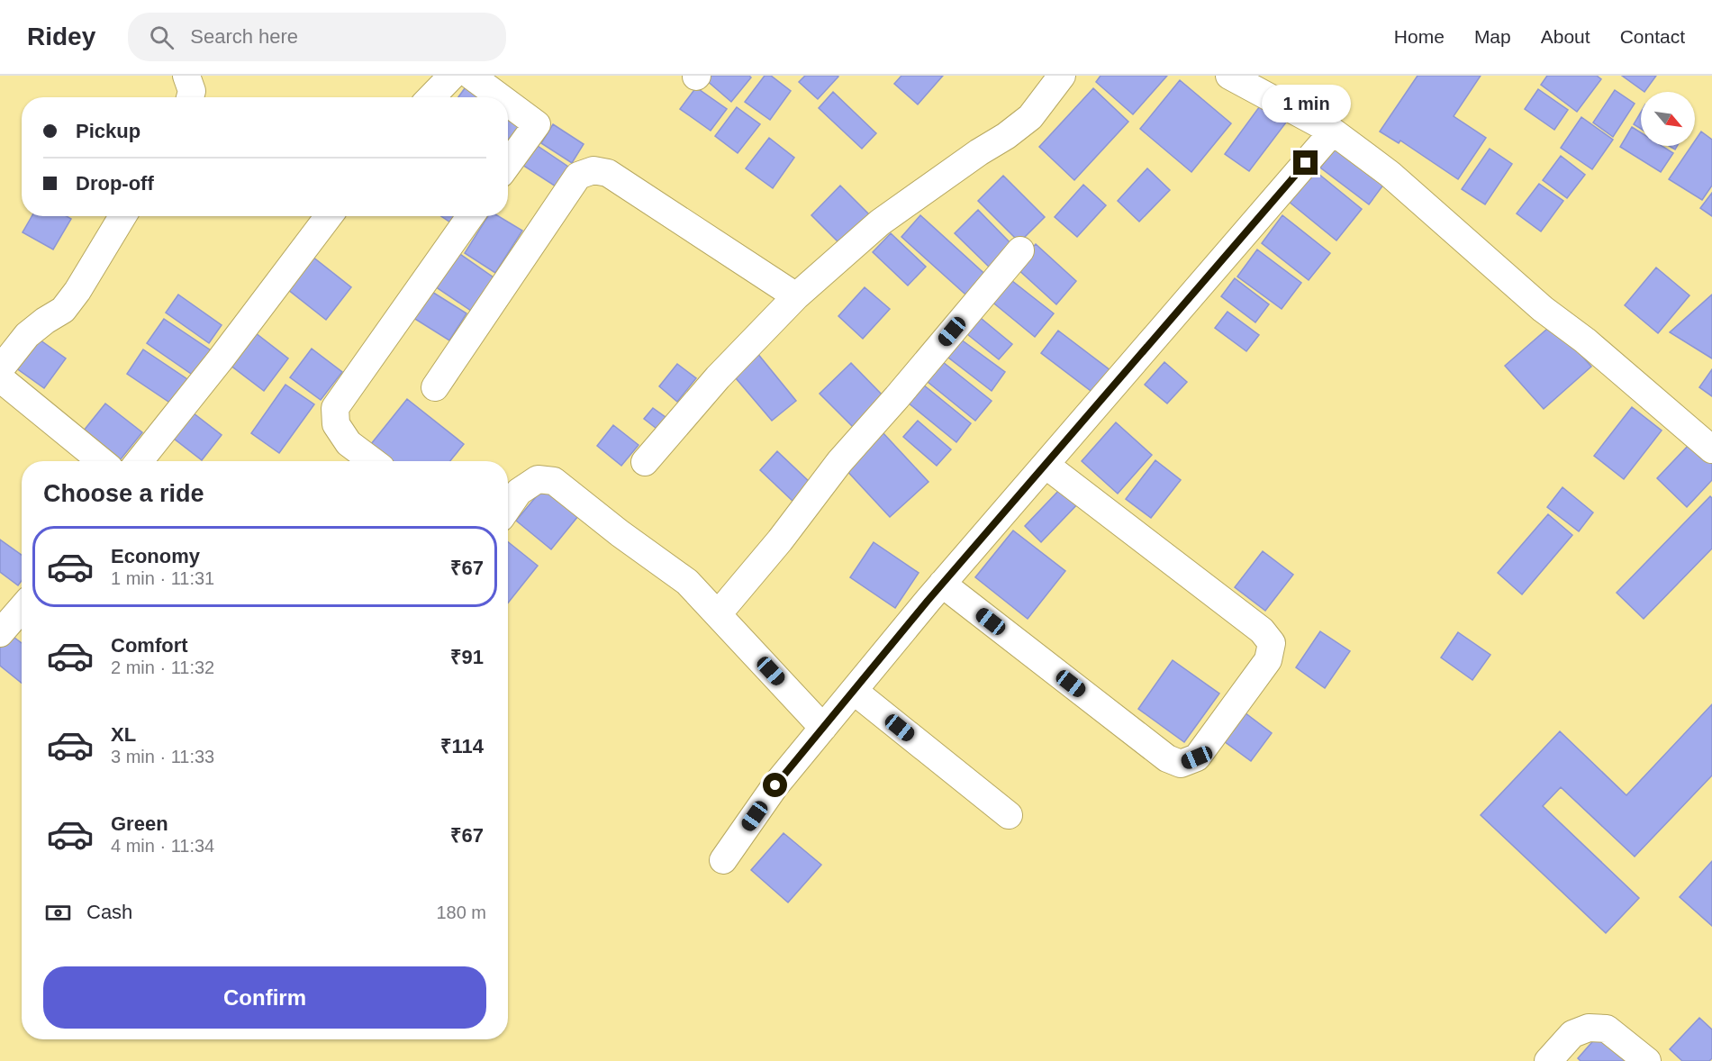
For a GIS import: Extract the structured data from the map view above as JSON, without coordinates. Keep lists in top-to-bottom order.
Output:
{
  "north": "bottom right",
  "page": {
    "header": "Ridey",
    "search": "Search here",
    "nav": [
      "Home",
      "Map",
      "About",
      "Contact"
    ],
    "bubble": "1 min",
    "banner": ["Pickup", "Drop-off"],
    "heading": "Choose a ride",
    "list": [
      {
        "name": "Economy",
        "note": "1 min · 11:31",
        "value": "₹67"
      },
      {
        "name": "Comfort",
        "note": "2 min · 11:32",
        "value": "₹91"
      },
      {
        "name": "XL",
        "note": "3 min · 11:33",
        "value": "₹114"
      },
      {
        "name": "Green",
        "note": "4 min · 11:34",
        "value": "₹67"
      }
    ],
    "pay": ["Cash", "180 m"],
    "buttons": "Confirm"
  }
}
